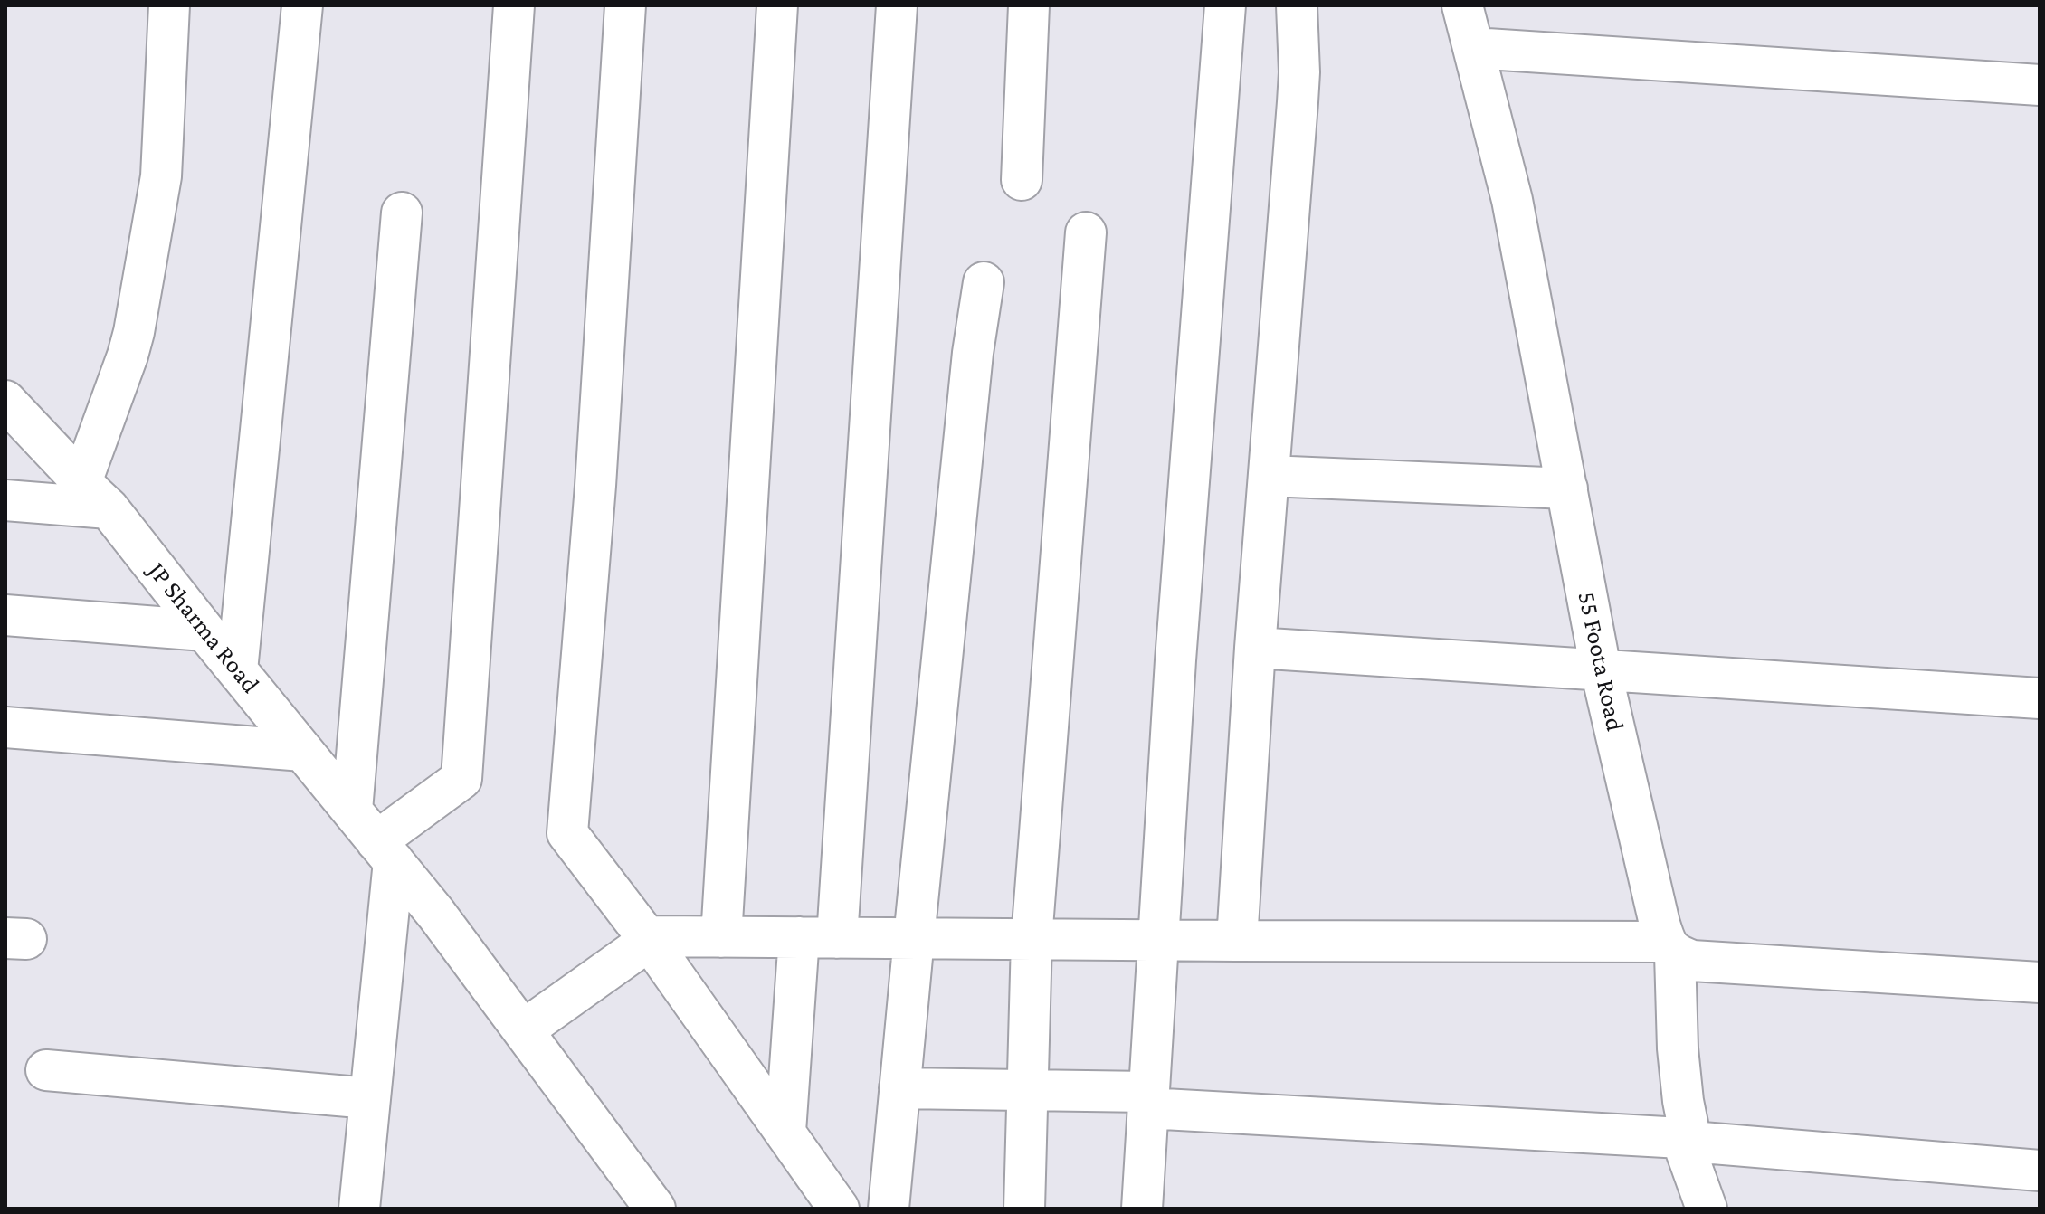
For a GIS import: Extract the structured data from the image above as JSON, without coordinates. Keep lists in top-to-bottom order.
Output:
{
  "streets": {
    "street": ["JP Sharma Road", "55 Foota Road"]
  }
}
